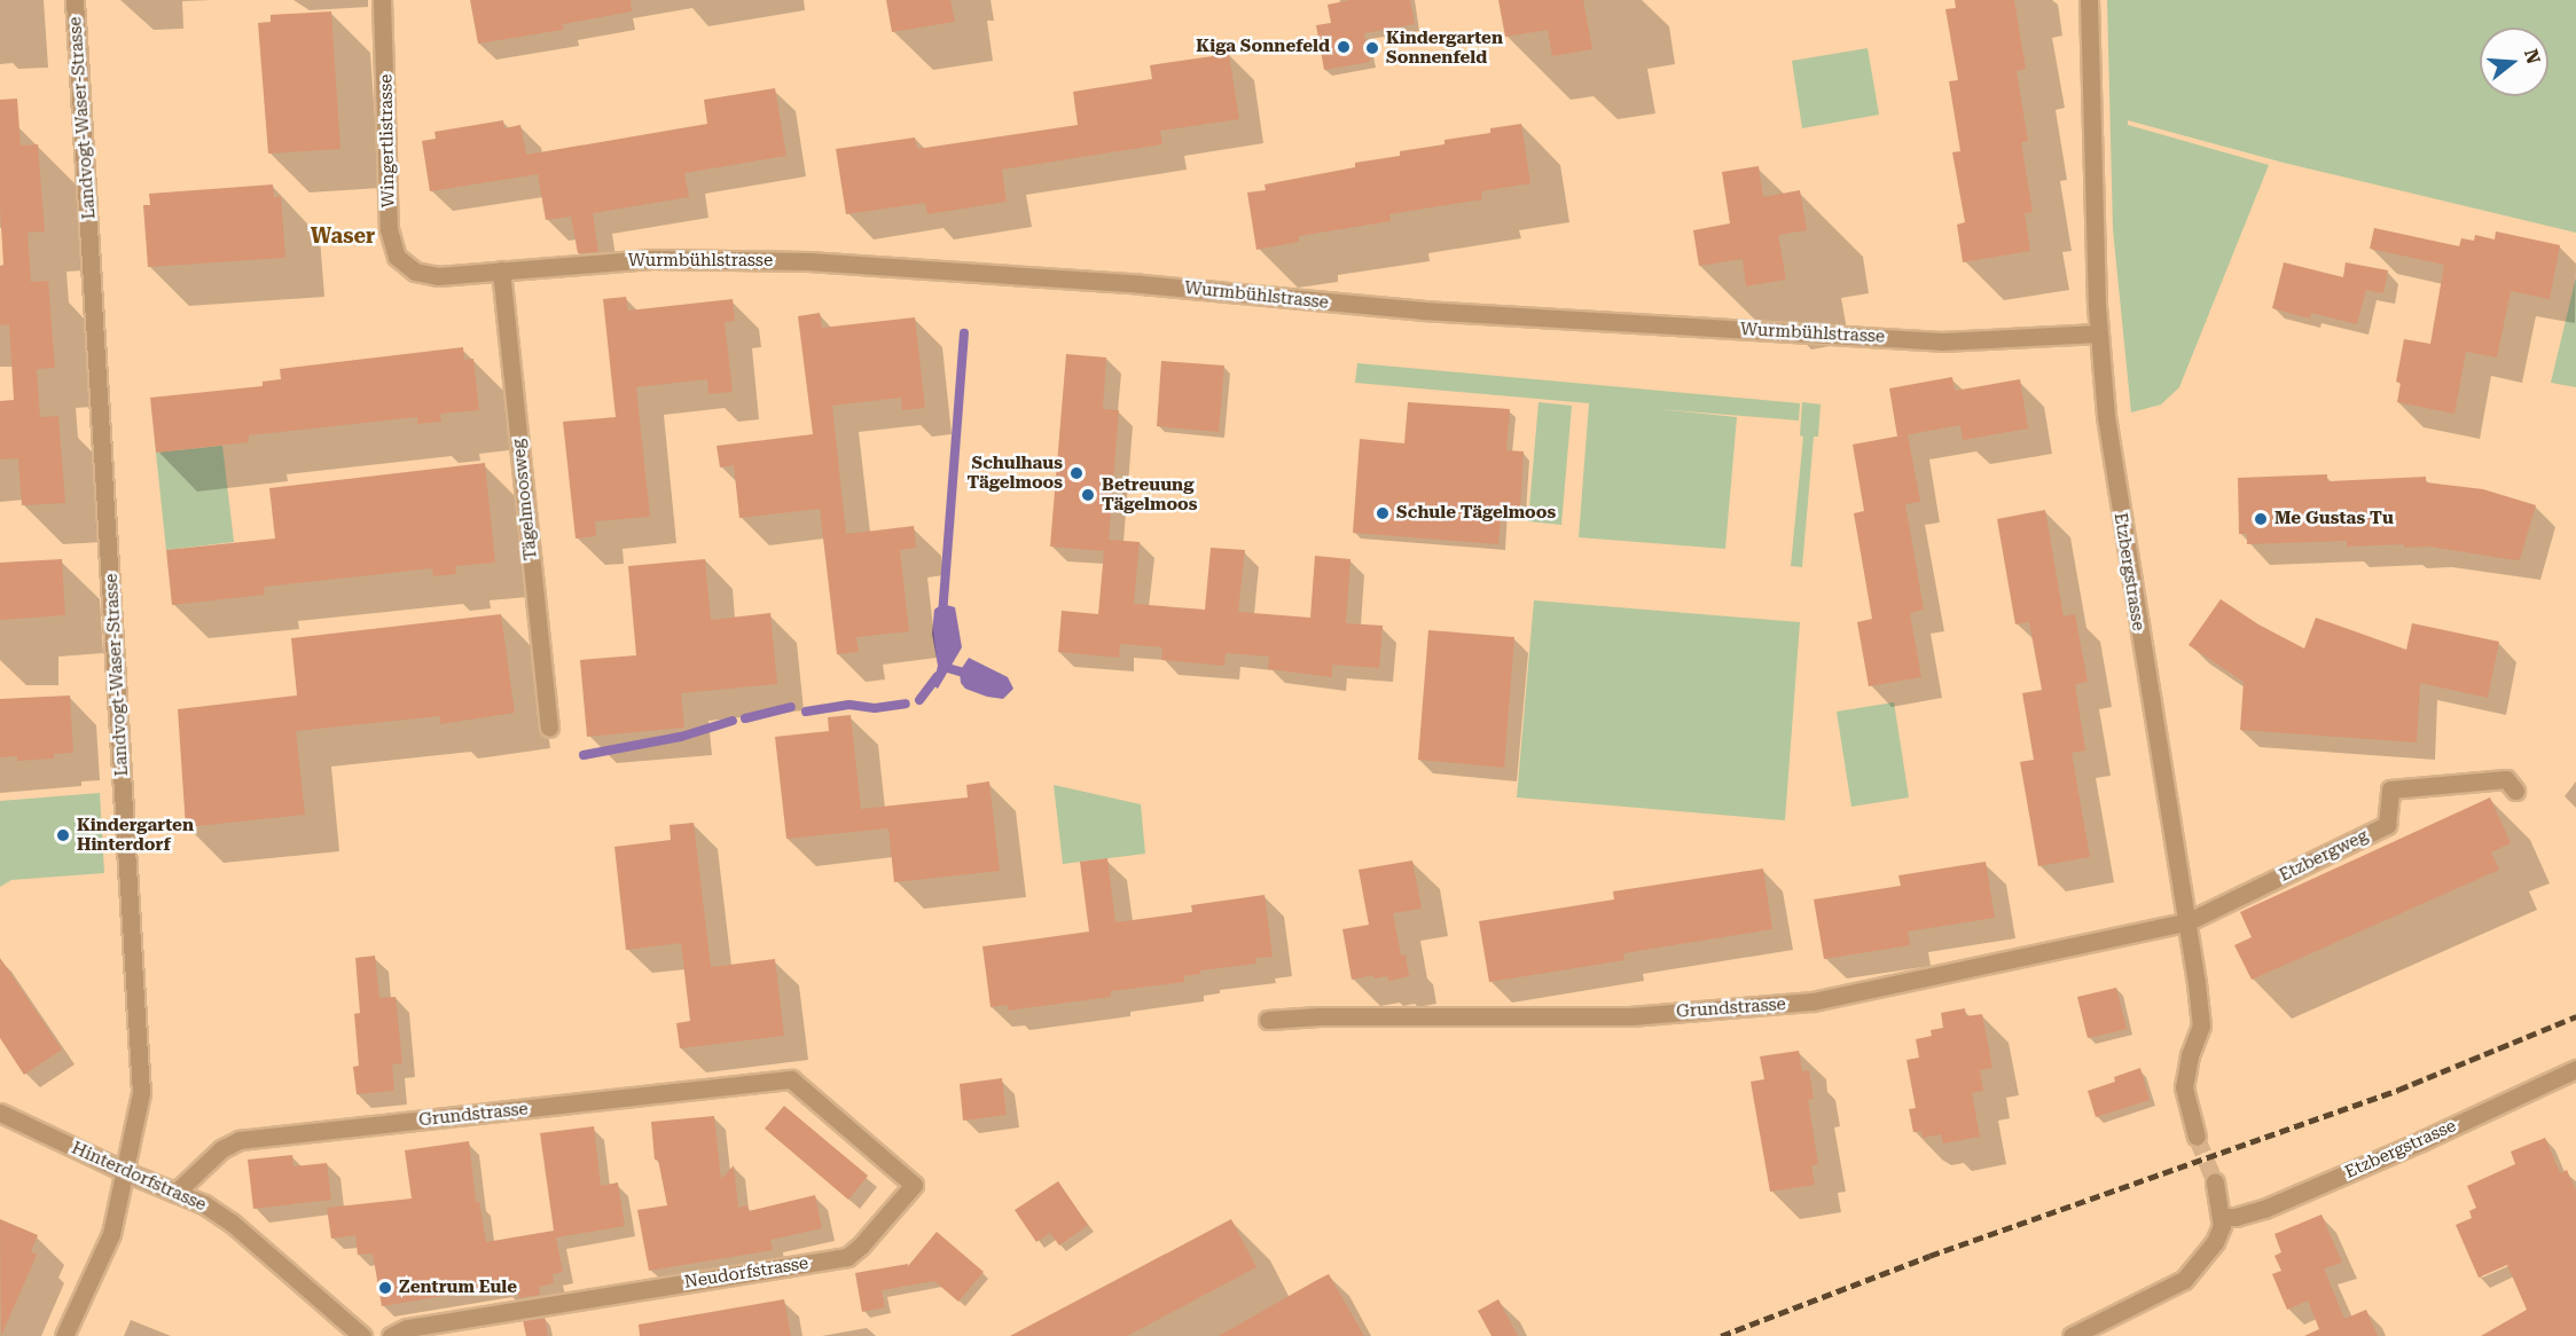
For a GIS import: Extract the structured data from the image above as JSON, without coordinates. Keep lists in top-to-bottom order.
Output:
{
  "streets": {
    "street": [
      "Landvogt-Waser-Strasse",
      "Wingertlistrasse",
      "Wurmbühlstrasse",
      "Tägelmoosweg",
      "Etzbergstrasse",
      "Etzbergweg",
      "Grundstrasse",
      "Hinterdorfstrasse",
      "Neudorfstrasse"
    ]
  },
  "crossings": [
    ["Landvogt-Waser-Strasse", "Hinterdorfstrasse"],
    ["Wingertlistrasse", "Wurmbühlstrasse"],
    ["Wurmbühlstrasse", "Tägelmoosweg"],
    ["Wurmbühlstrasse", "Etzbergstrasse"],
    ["Etzbergstrasse", "Etzbergweg"],
    ["Etzbergstrasse", "Grundstrasse"],
    ["Etzbergweg", "Grundstrasse"],
    ["Grundstrasse", "Hinterdorfstrasse"],
    ["Grundstrasse", "Neudorfstrasse"]
  ],
  "districts": ["Waser"],
  "places": [
    "Kiga Sonnefeld",
    "Kindergarten Sonnenfeld",
    "Schulhaus Tägelmoos",
    "Betreuung Tägelmoos",
    "Schule Tägelmoos",
    "Me Gustas Tu",
    "Kindergarten Hinterdorf",
    "Zentrum Eule"
  ],
  "north": "right"
}
